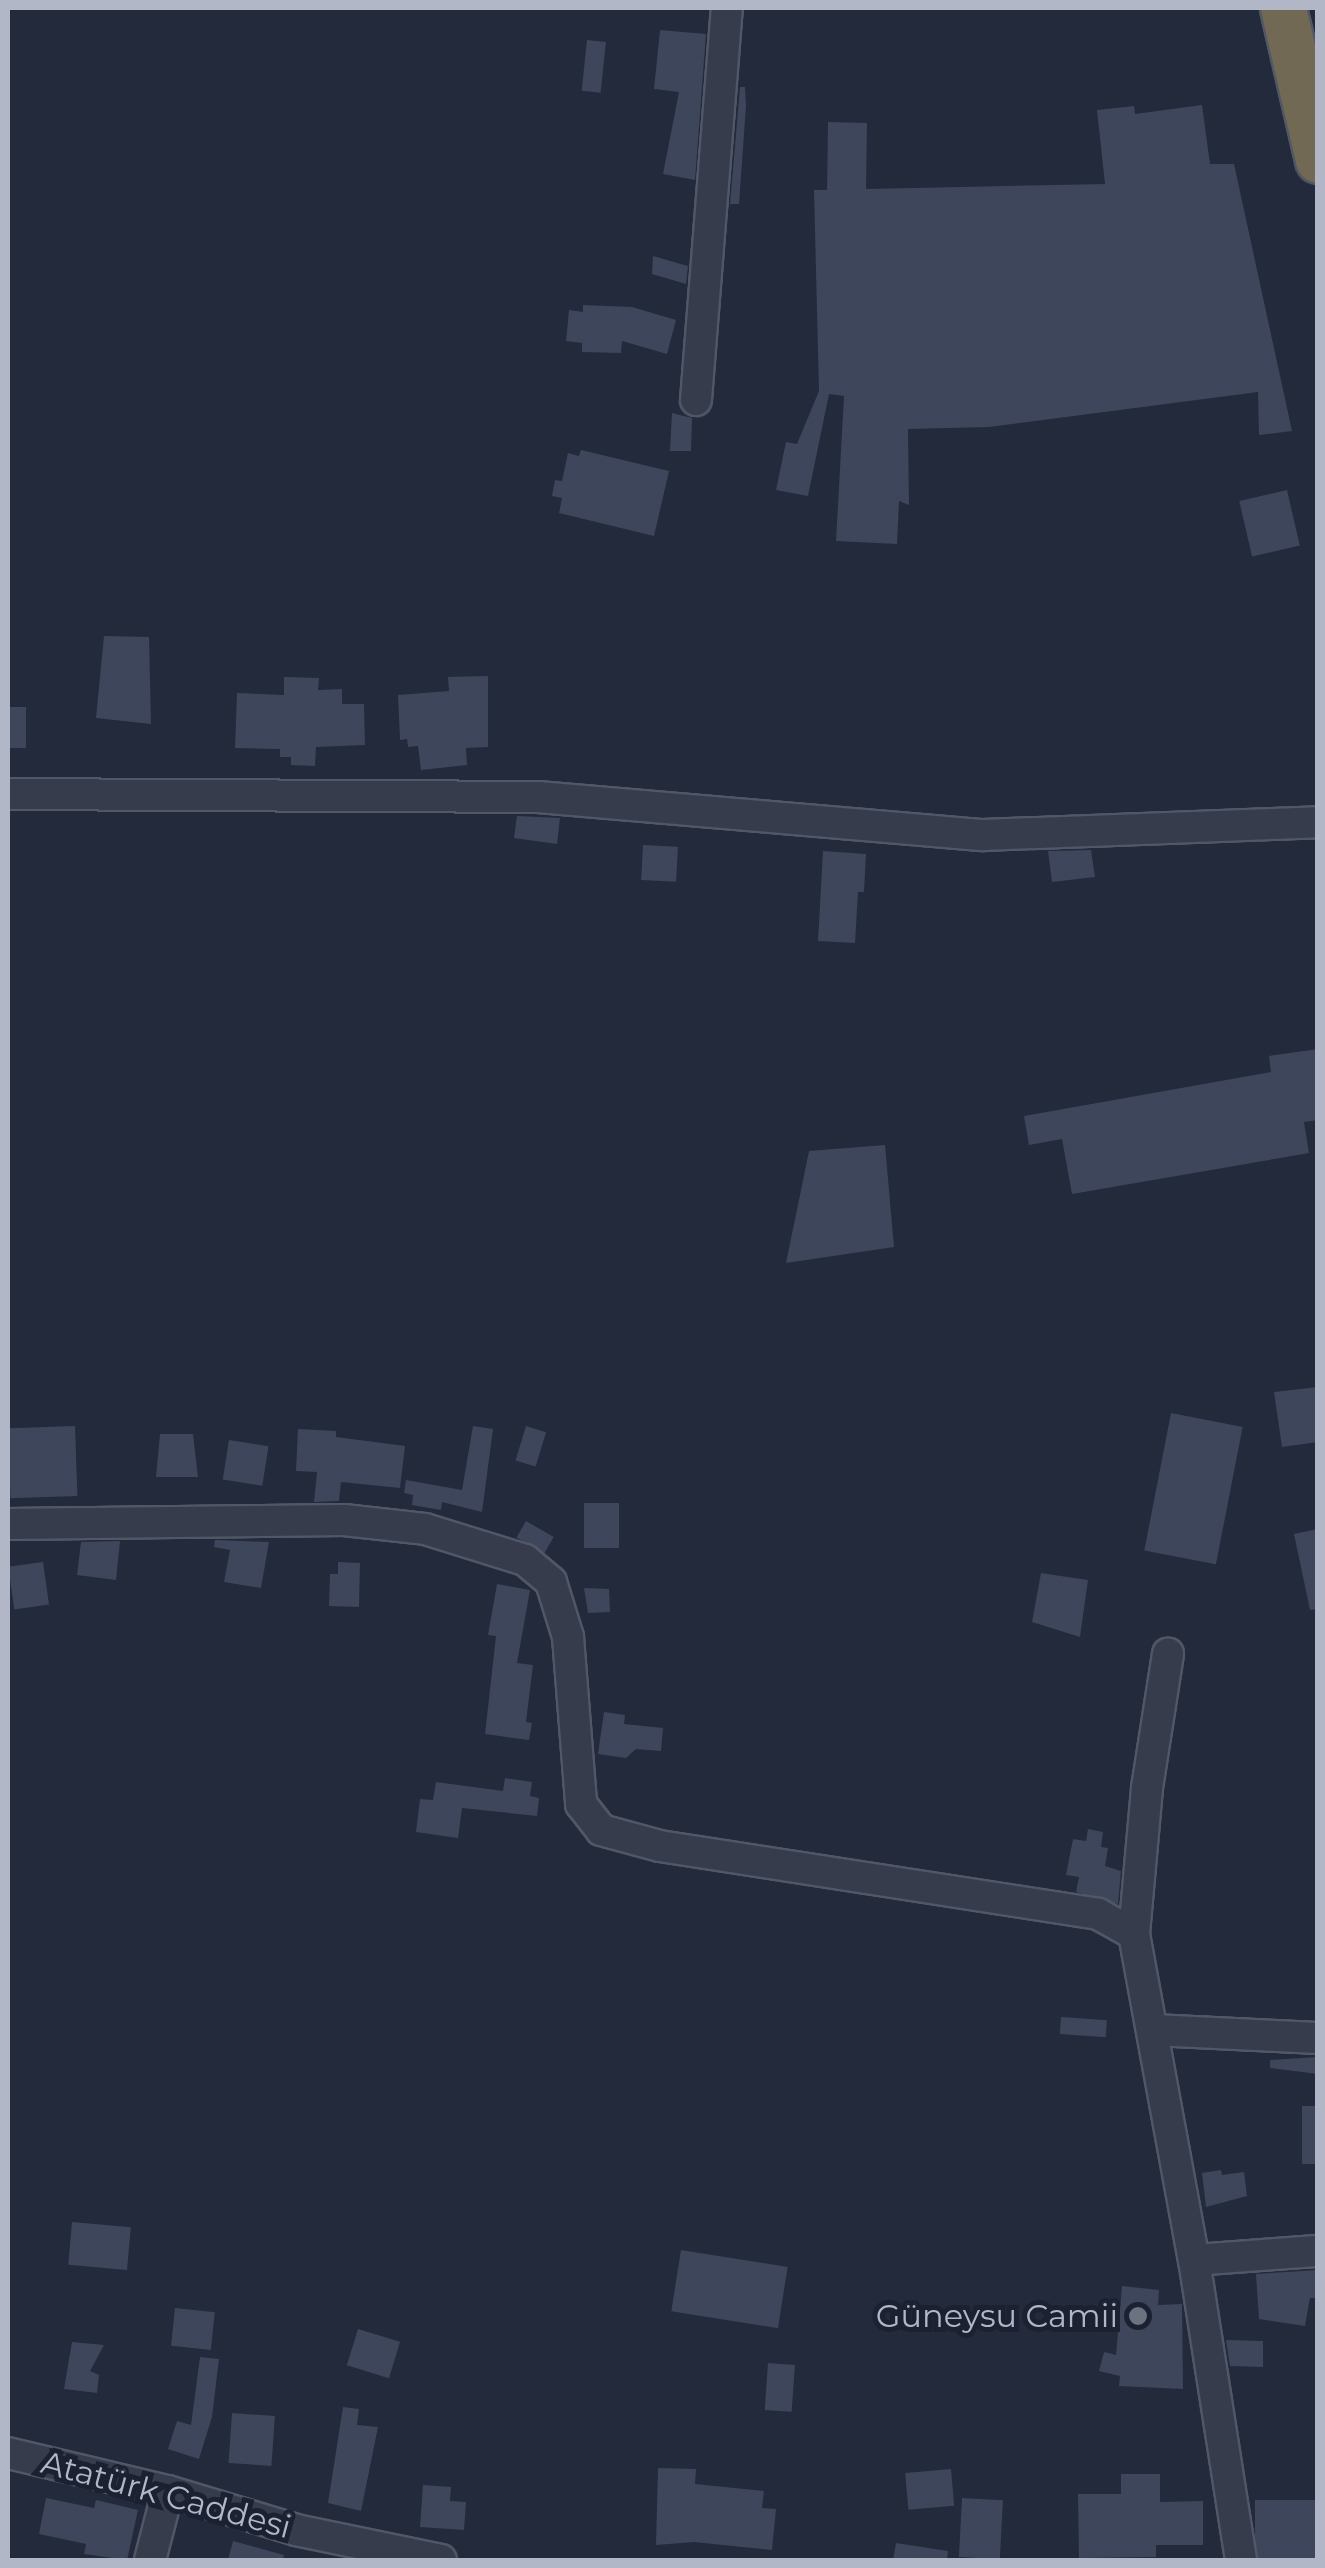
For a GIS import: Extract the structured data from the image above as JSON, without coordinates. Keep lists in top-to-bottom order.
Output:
{
  "streets": {
    "street": ["Atatürk Caddesi"]
  },
  "places": ["Güneysu Camii"]
}
